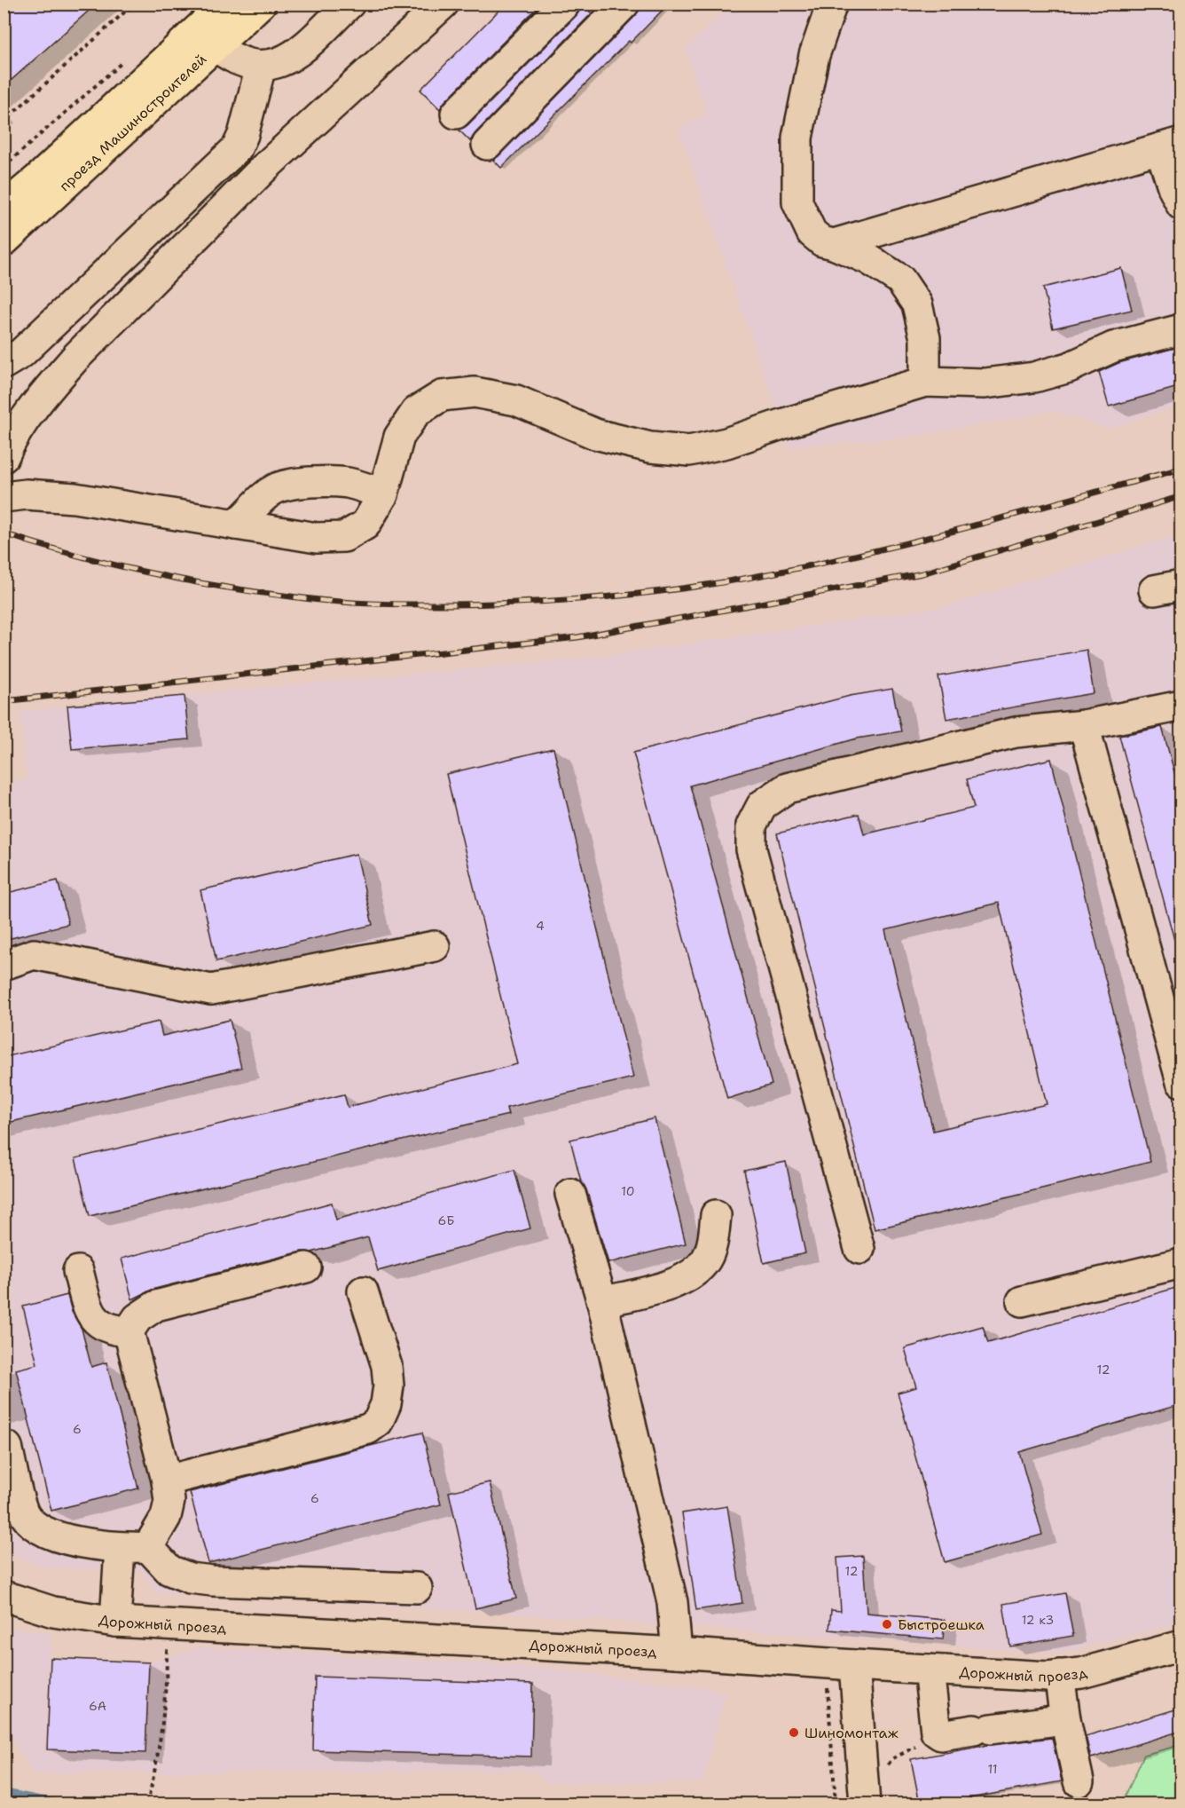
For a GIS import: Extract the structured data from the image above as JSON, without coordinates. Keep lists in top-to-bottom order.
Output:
{
  "streets": {
    "main road": ["проезд Машиностроителей"],
    "street": ["Дорожный проезд"]
  },
  "places": ["Быстроешка", "Шиномонтаж"],
  "house_numbers": [
    "4",
    "10",
    "6Б",
    "12",
    "6",
    "6",
    "12",
    "12 к3",
    "6А",
    "11"
  ]
}
